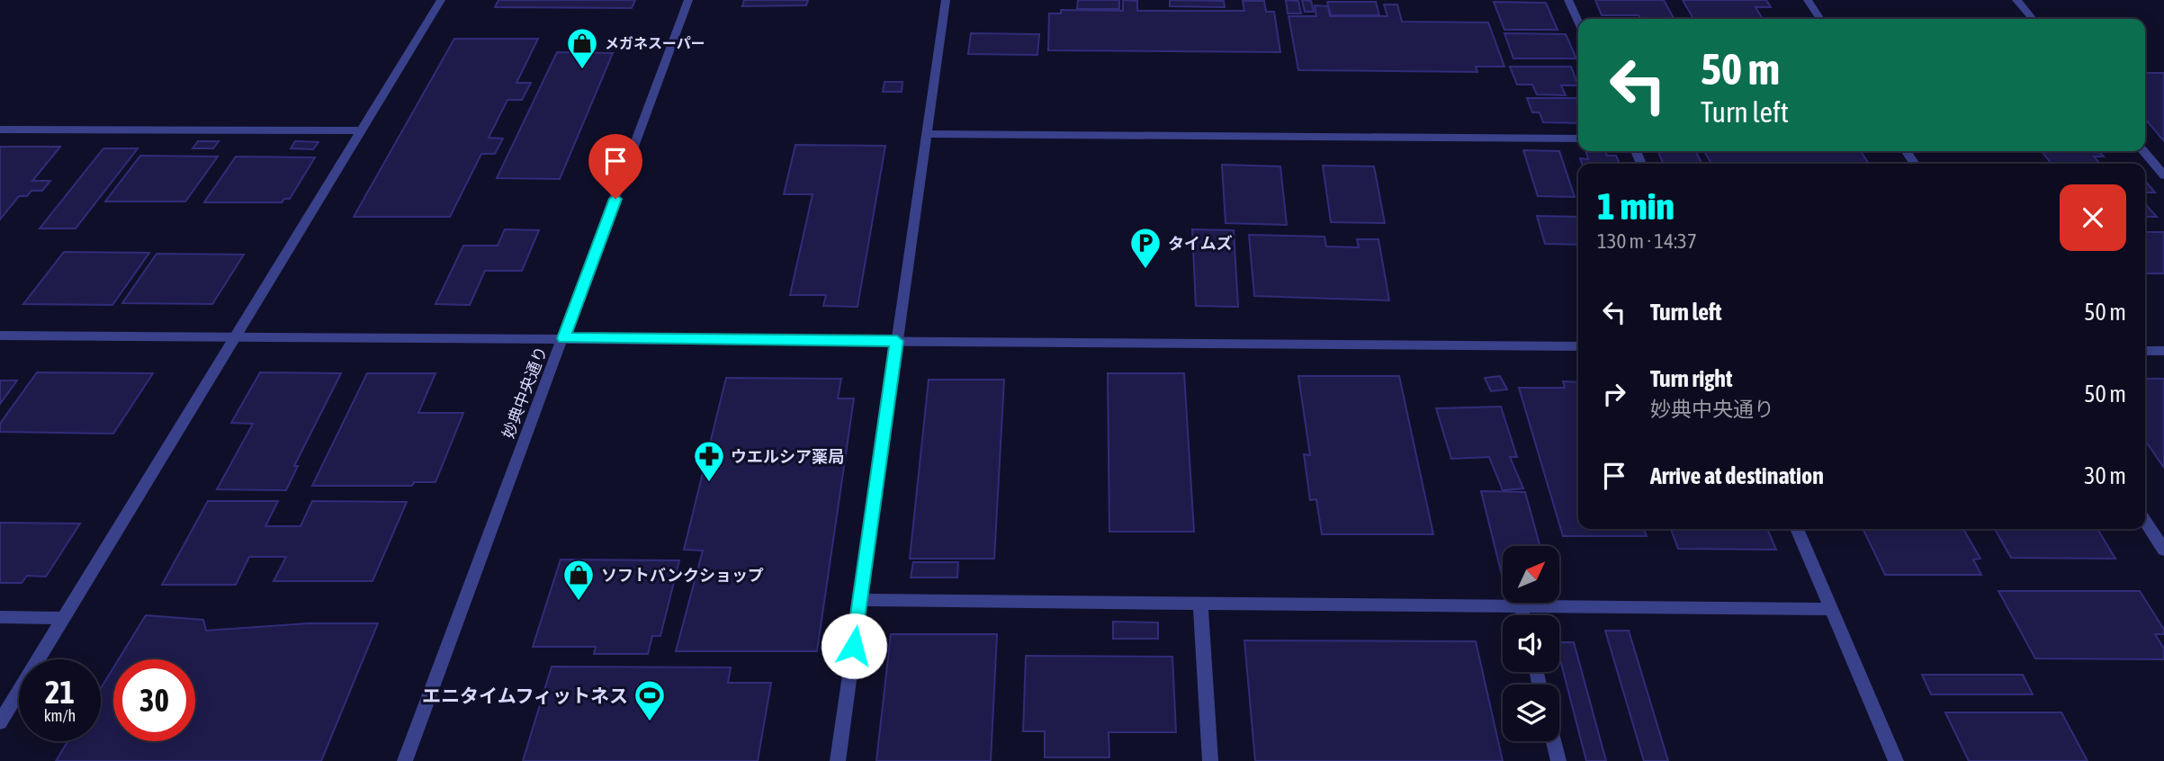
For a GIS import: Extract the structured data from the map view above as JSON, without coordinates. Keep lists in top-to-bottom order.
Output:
{
  "streets": {
    "street": ["妙典中央通り"]
  },
  "places": {
    "shop": ["メガネスーパー", "ソフトバンクショップ"],
    "parking": ["タイムズ"],
    "pharmacy": ["ウエルシア薬局"],
    "sports": ["エニタイムフィットネス"]
  },
  "north": "top right",
  "page": {
    "turn": ["50 m", "Turn left"],
    "heading": ["1 min", "130 m · 14:37"],
    "list": [
      {
        "name": "Turn left",
        "value": "50 m"
      },
      {
        "name": "Turn right",
        "note": "妙典中央通り",
        "value": "50 m"
      },
      {
        "name": "Arrive at destination",
        "value": "30 m"
      }
    ],
    "speed": "21 km/h",
    "limit": "30"
  }
}
